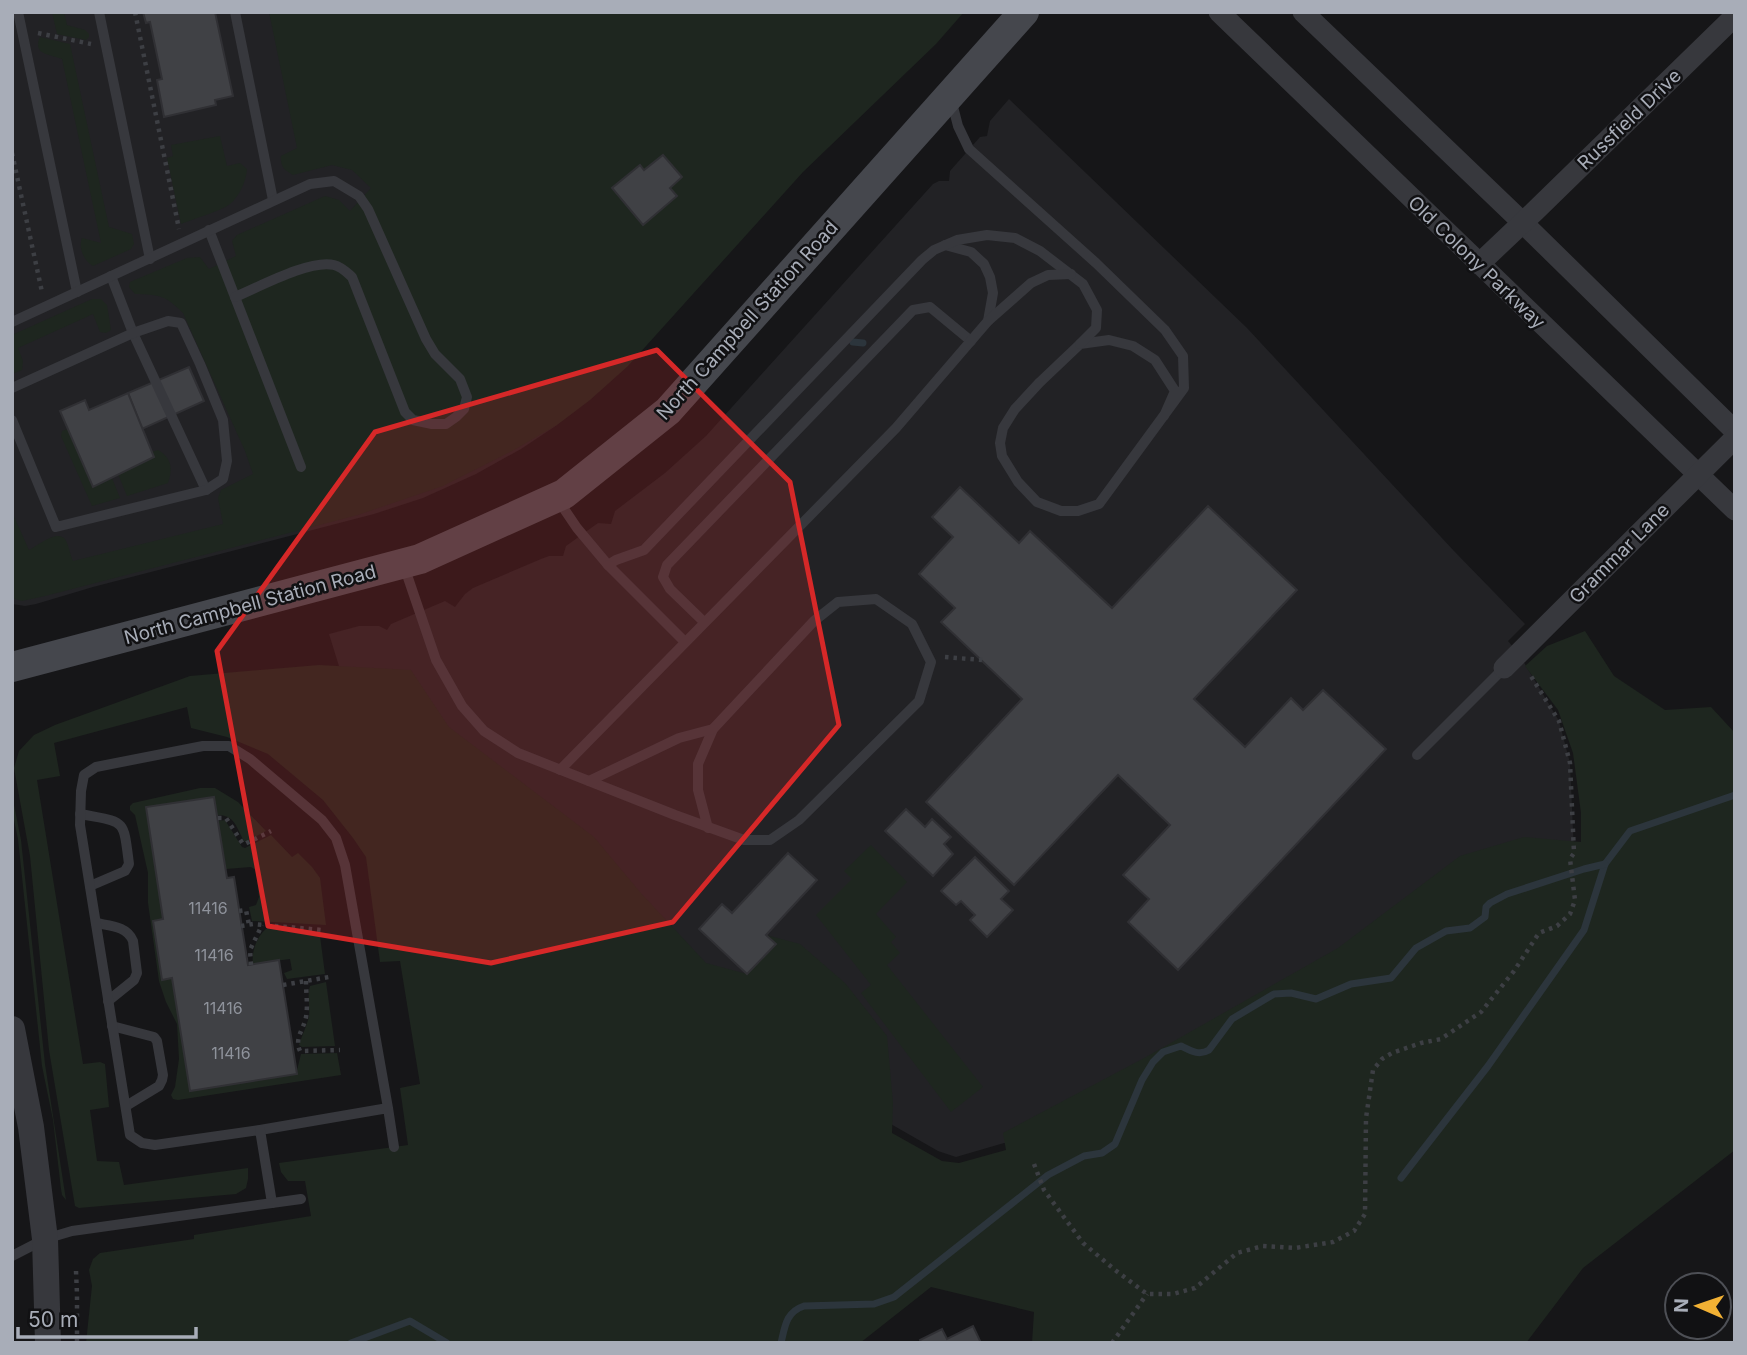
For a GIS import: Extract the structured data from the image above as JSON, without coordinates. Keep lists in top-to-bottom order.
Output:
{
  "streets": {
    "main road": ["North Campbell Station Road"],
    "street": ["Russfield Drive", "Old Colony Parkway", "Grammar Lane"]
  },
  "crossings": [
    ["Russfield Drive", "Old Colony Parkway"],
    ["Old Colony Parkway", "Grammar Lane"]
  ],
  "house_numbers": [
    "11416",
    "11416",
    "11416",
    "11416"
  ],
  "scale_bar": "50 m",
  "north": "left"
}
